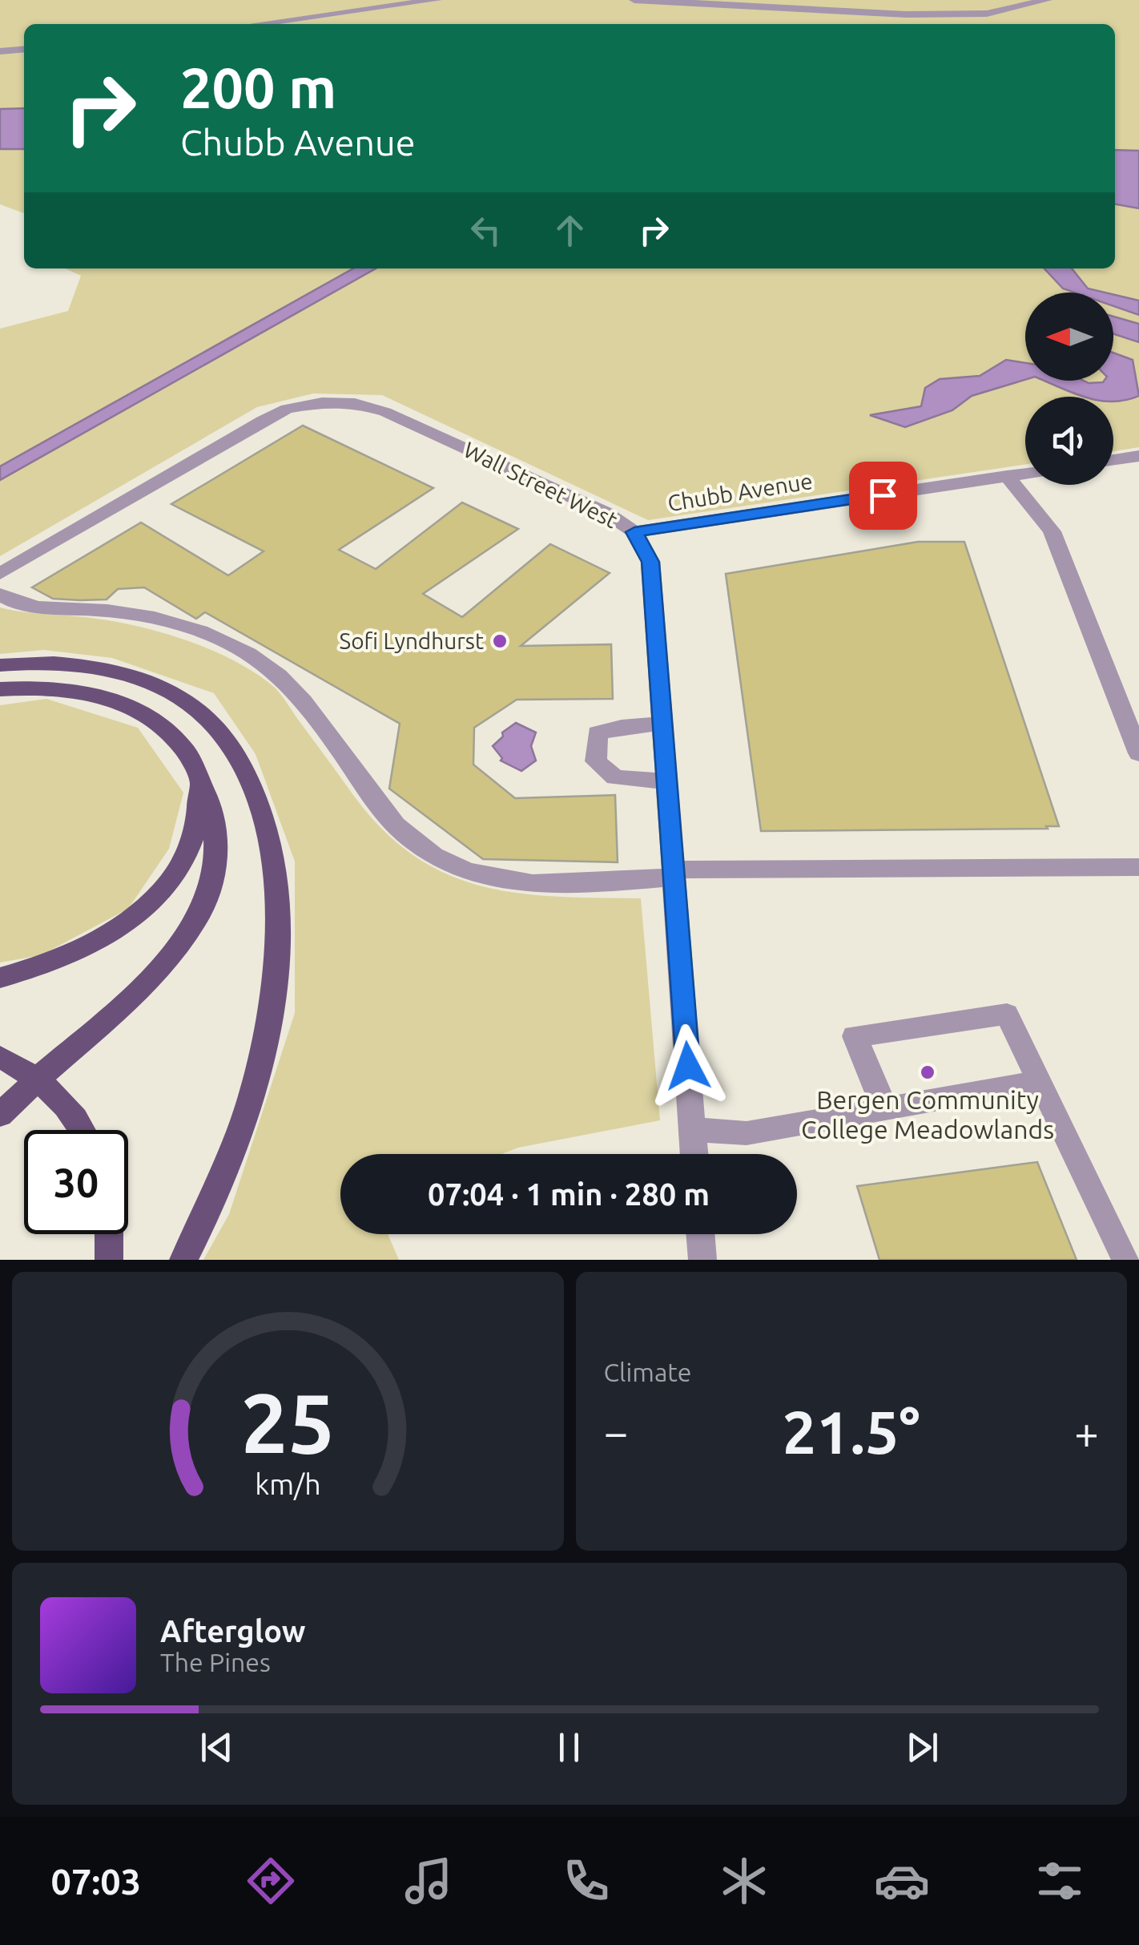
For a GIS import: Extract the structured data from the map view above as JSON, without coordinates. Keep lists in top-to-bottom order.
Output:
{
  "streets": {
    "street": ["Wall Street West", "Chubb Avenue"]
  },
  "crossings": [
    ["Wall Street West", "Chubb Avenue"]
  ],
  "places": ["Sofi Lyndhurst", "Bergen Community College Meadowlands"],
  "north": "left",
  "page": {
    "turn": ["200 m", "Chubb Avenue"],
    "limit": "30",
    "trip": "07:04 · 1 min · 280 m",
    "tile": "Climate",
    "heat": ["−", "21.5°", "+"],
    "song": ["Afterglow", "The Pines"],
    "tabs": "07:03",
    "gauge": ["25", "km/h"]
  }
}
